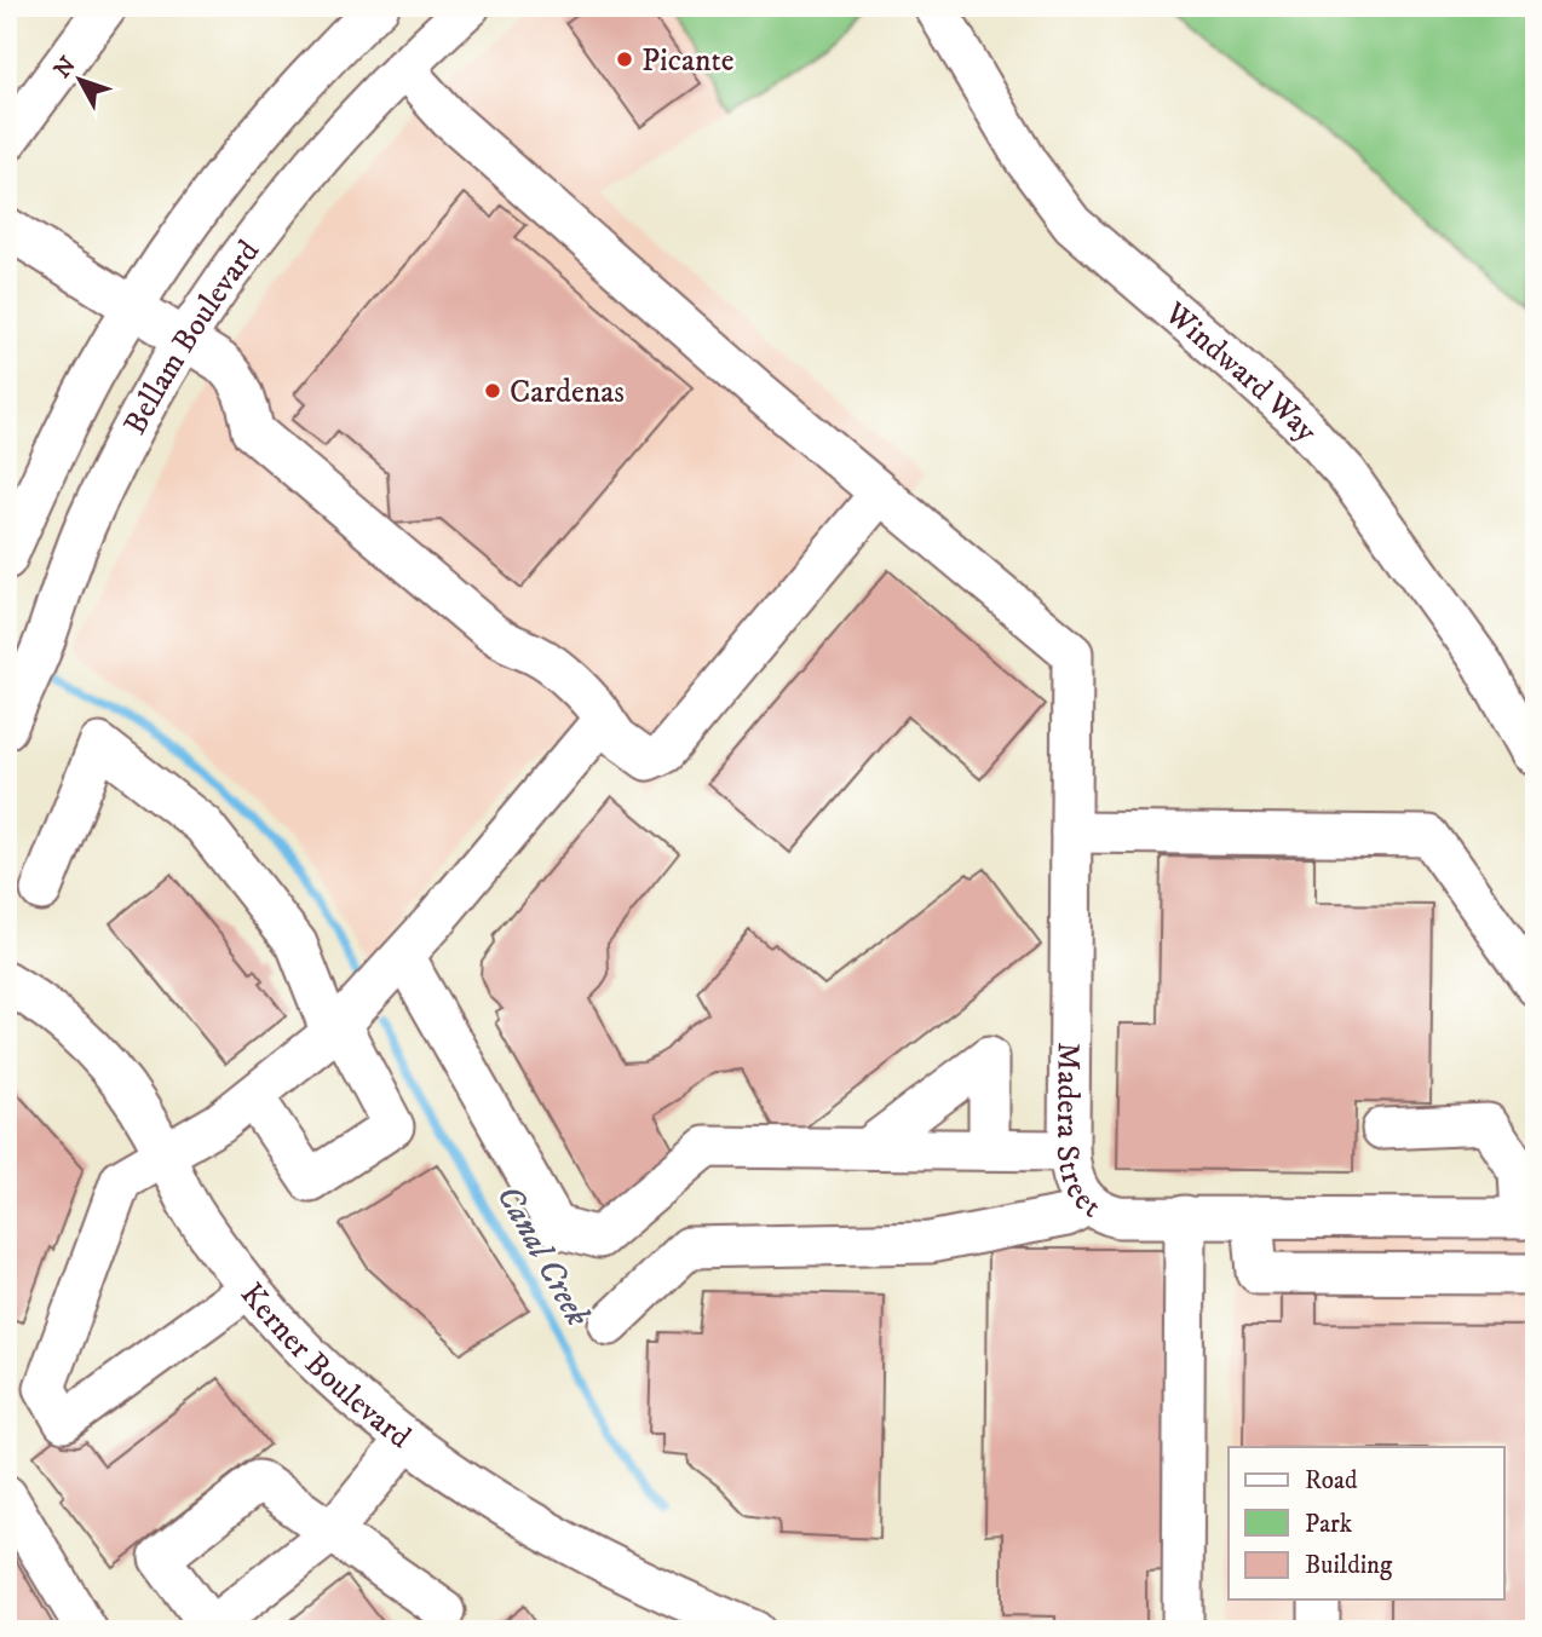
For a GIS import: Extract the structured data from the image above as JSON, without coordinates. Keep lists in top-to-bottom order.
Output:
{
  "streets": {
    "street": [
      "Bellam Boulevard",
      "Windward Way",
      "Madera Street",
      "Kerner Boulevard"
    ]
  },
  "water": ["Canal Creek"],
  "places": ["Picante", "Cardenas"],
  "legend": ["Road", "Park", "Building"],
  "north": "top left"
}
